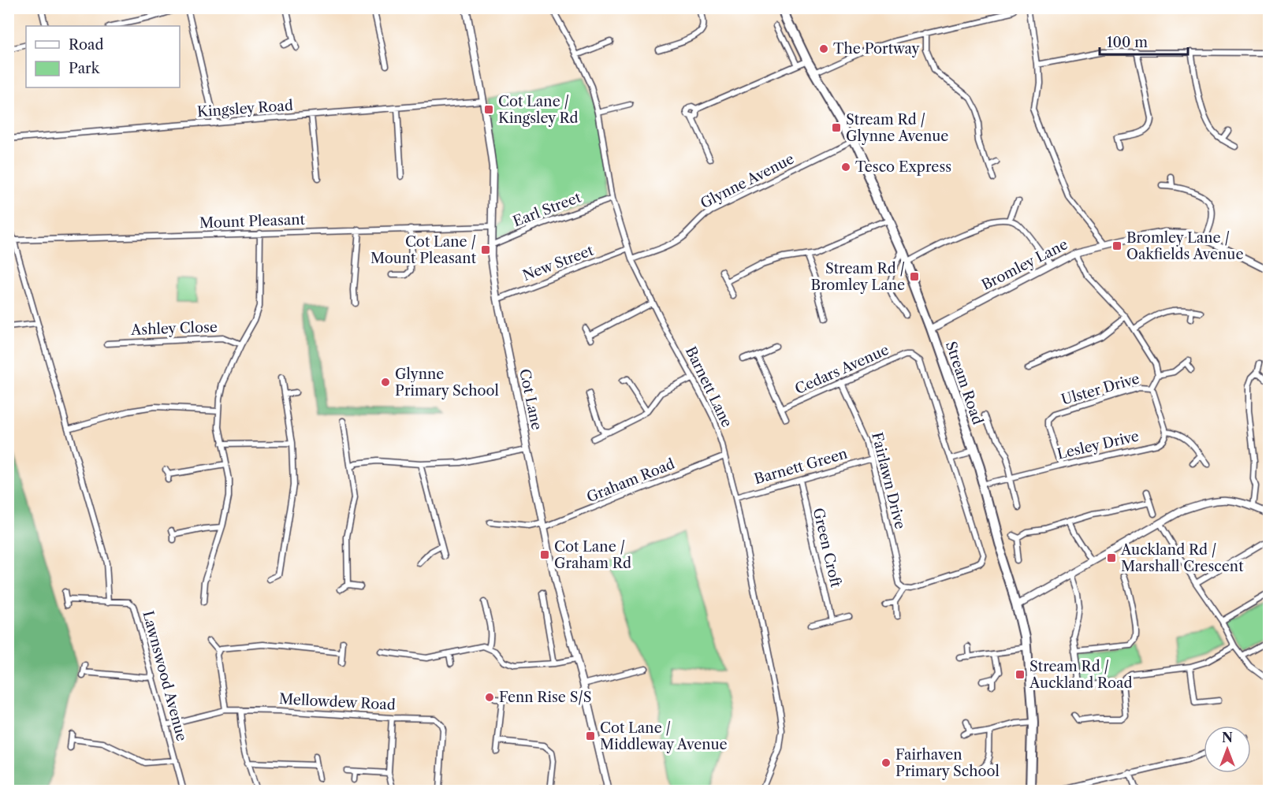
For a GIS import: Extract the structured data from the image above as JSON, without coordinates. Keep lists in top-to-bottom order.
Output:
{
  "streets": {
    "highway": ["Stream Road"],
    "street": [
      "Kingsley Road",
      "Glynne Avenue",
      "Earl Street",
      "Mount Pleasant",
      "New Street",
      "Bromley Lane",
      "Ashley Close",
      "Cedars Avenue",
      "Barnett Lane",
      "Ulster Drive",
      "Cot Lane",
      "Lesley Drive",
      "Barnett Green",
      "Graham Road",
      "Fairlawn Drive",
      "Green Croft",
      "Lawnswood Avenue",
      "Mellowdew Road"
    ]
  },
  "crossings": [
    ["Kingsley Road", "Cot Lane"],
    ["Glynne Avenue", "Stream Road"],
    ["Glynne Avenue", "Barnett Lane"],
    ["Earl Street", "Barnett Lane"],
    ["Earl Street", "Cot Lane"],
    ["Mount Pleasant", "Cot Lane"],
    ["New Street", "Barnett Lane"],
    ["New Street", "Cot Lane"],
    ["Bromley Lane", "Stream Road"],
    ["Cedars Avenue", "Fairlawn Drive"],
    ["Stream Road", "Lesley Drive"],
    ["Barnett Lane", "Barnett Green"],
    ["Barnett Lane", "Graham Road"],
    ["Ulster Drive", "Lesley Drive"],
    ["Cot Lane", "Graham Road"],
    ["Barnett Green", "Fairlawn Drive"],
    ["Barnett Green", "Green Croft"],
    ["Lawnswood Avenue", "Mellowdew Road"]
  ],
  "places": {
    "other": [
      "The Portway",
      "Tesco Express",
      "Glynne Primary School",
      "Fenn Rise S/S",
      "Fairhaven Primary School"
    ],
    "transit": [
      "Cot Lane / Kingsley Rd",
      "Stream Rd / Glynne Avenue",
      "Bromley Lane / Oakfields Avenue",
      "Cot Lane / Mount Pleasant",
      "Stream Rd / Bromley Lane",
      "Cot Lane / Graham Rd",
      "Auckland Rd / Marshall Crescent",
      "Stream Rd / Auckland Road",
      "Cot Lane / Middleway Avenue"
    ]
  },
  "legend": ["Road", "Park"],
  "scale_bar": "100 m",
  "north": "top"
}
